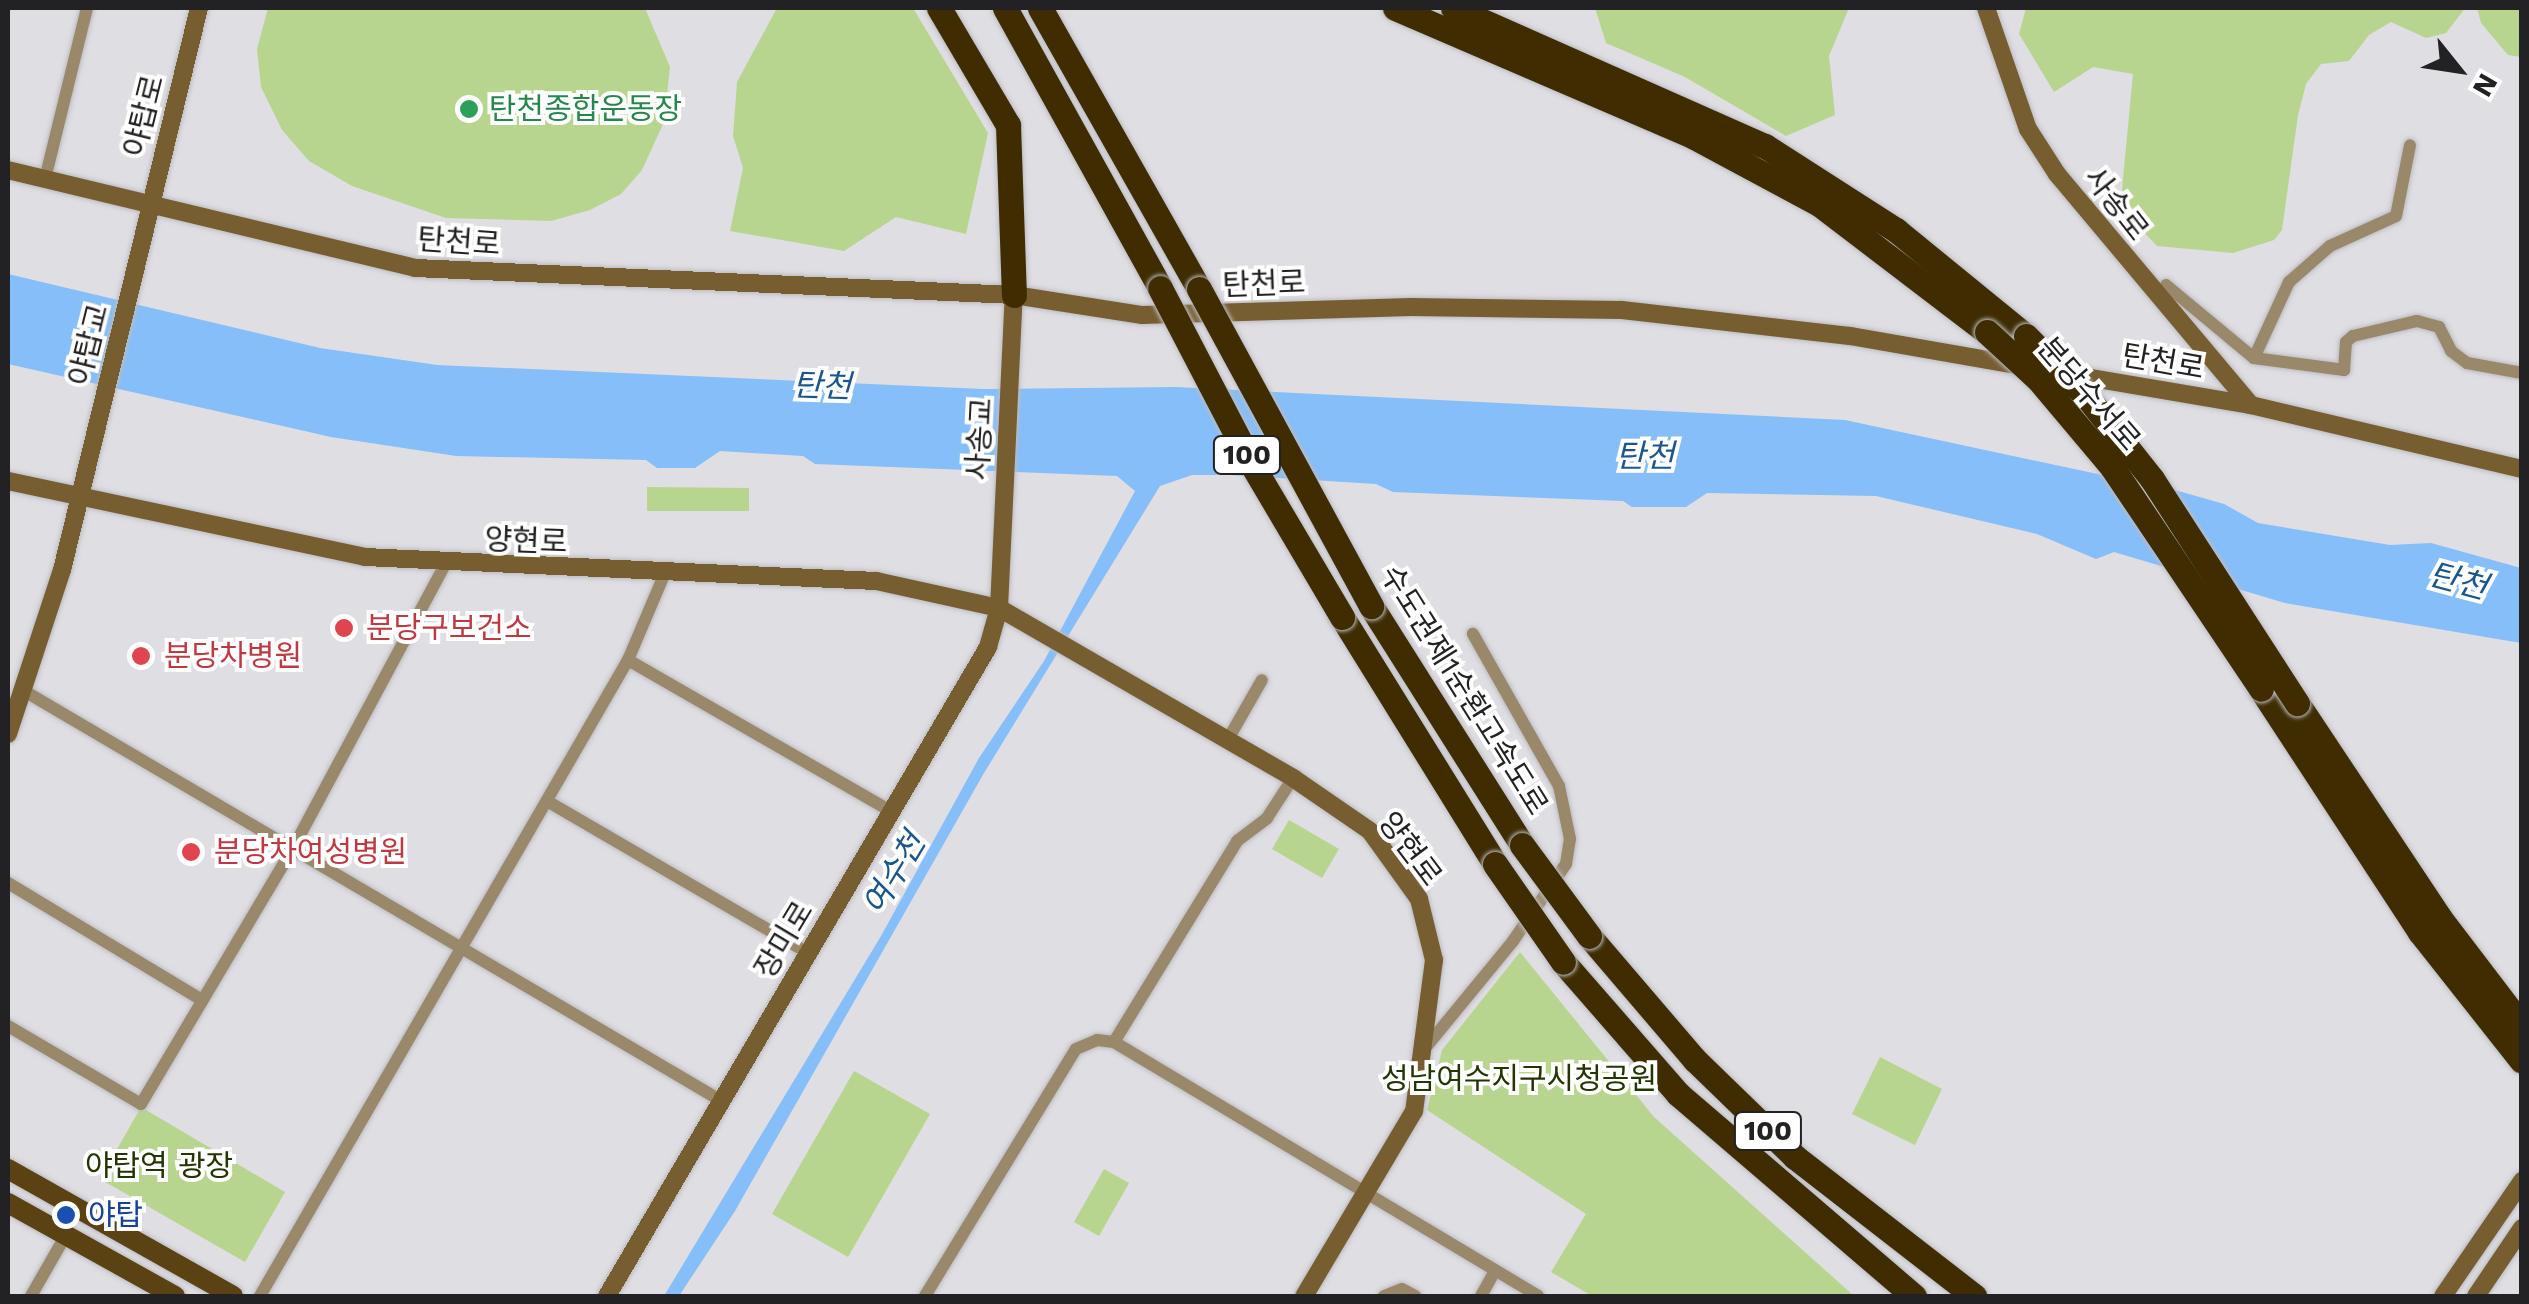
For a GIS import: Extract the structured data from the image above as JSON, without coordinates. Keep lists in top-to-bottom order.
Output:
{
  "streets": {
    "highway": ["분당수서로", "100", "수도권제1순환고속도로"],
    "main road": [
      "야탑로",
      "사송로",
      "탄천로",
      "야탑교",
      "사송교",
      "양현로",
      "장미로"
    ]
  },
  "crossings": [
    ["야탑로", "탄천로"],
    ["야탑로", "야탑교"],
    ["사송로", "탄천로"],
    ["탄천로", "사송교"],
    ["야탑교", "양현로"],
    ["사송교", "양현로"],
    ["사송교", "장미로"],
    ["양현로", "장미로"]
  ],
  "water": ["탄천", "여수천"],
  "parks": ["성남여수지구시청공원", "야탑역 광장"],
  "places": [
    "탄천종합운동장",
    "분당구보건소",
    "분당차병원",
    "분당차여성병원",
    "야탑"
  ],
  "north": "bottom right"
}
